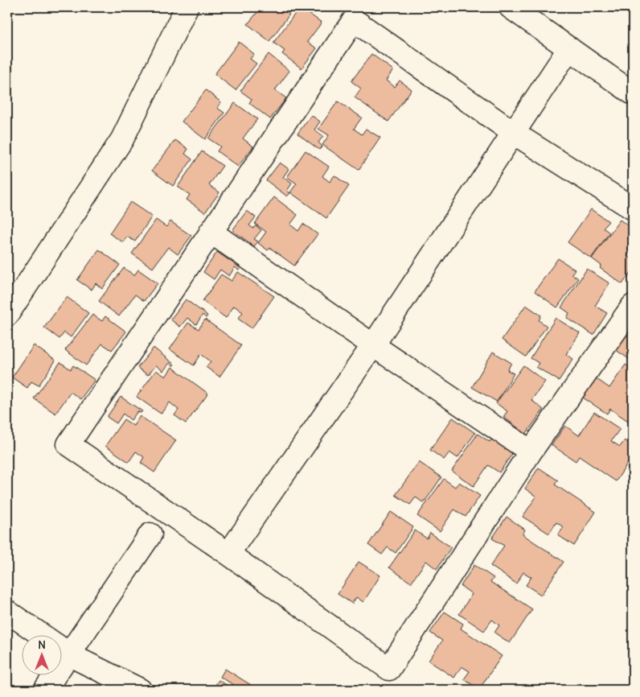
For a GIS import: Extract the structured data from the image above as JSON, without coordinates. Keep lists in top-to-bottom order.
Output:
{
  "north": "top"
}
